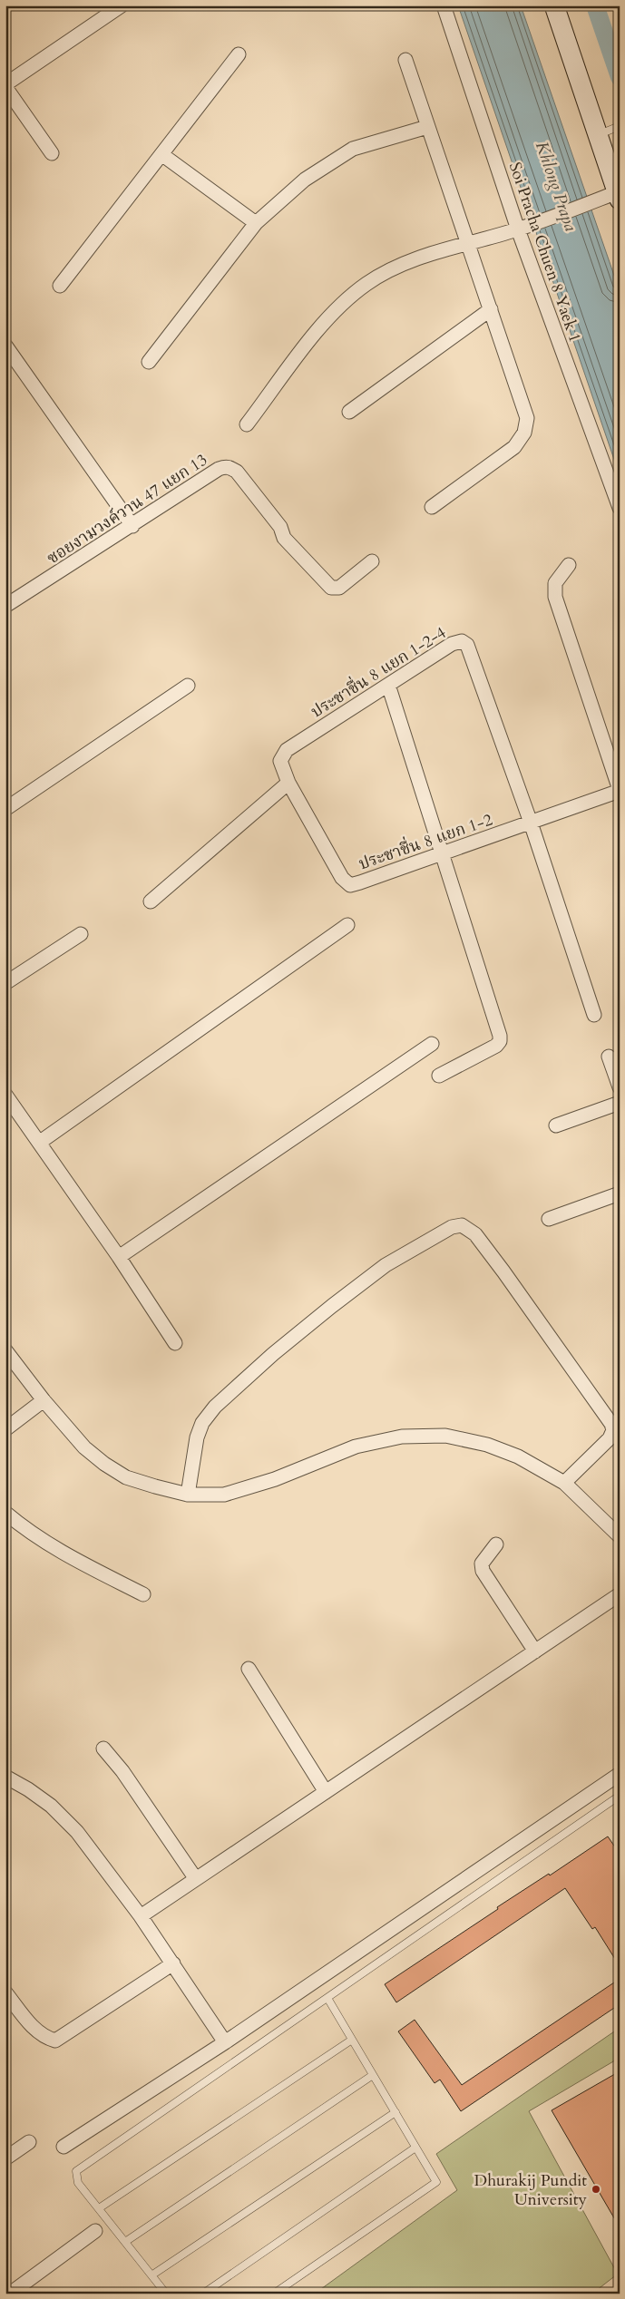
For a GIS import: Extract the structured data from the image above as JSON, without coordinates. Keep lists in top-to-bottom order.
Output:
{
  "streets": {
    "street": [
      "Soi Pracha Chuen 8 Yaek 1",
      "ซอยงามวงค์วาน 47 แยก 13",
      "ประชาชื่น 8 แยก 1-2-4",
      "ประชาชื่น 8 แยก 1-2"
    ]
  },
  "crossings": [
    ["ประชาชื่น 8 แยก 1-2-4", "ประชาชื่น 8 แยก 1-2"]
  ],
  "water": ["Khlong Prapa"],
  "places": ["Dhurakij Pundit University"]
}
